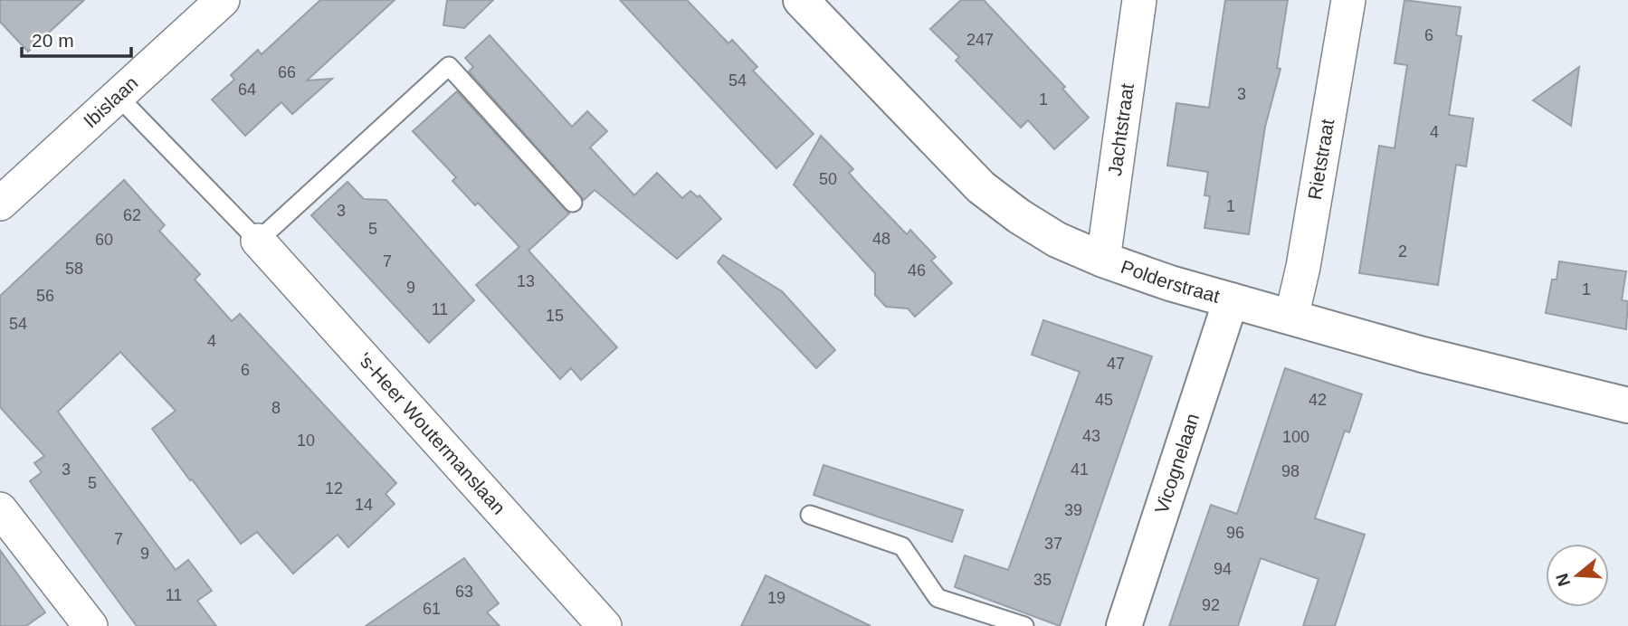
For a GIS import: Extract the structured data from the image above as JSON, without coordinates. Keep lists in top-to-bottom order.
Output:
{
  "streets": {
    "street": [
      "Ibislaan",
      "Jachtstraat",
      "Rietstraat",
      "Polderstraat",
      "'s-Heer Woutermanslaan",
      "Vicognelaan"
    ]
  },
  "crossings": [
    ["Jachtstraat", "Polderstraat"],
    ["Rietstraat", "Polderstraat"],
    ["Polderstraat", "Vicognelaan"]
  ],
  "house_numbers": [
    "6",
    "247",
    "66",
    "54",
    "64",
    "3",
    "1",
    "4",
    "50",
    "1",
    "3",
    "62",
    "5",
    "48",
    "60",
    "2",
    "7",
    "58",
    "46",
    "13",
    "9",
    "1",
    "56",
    "11",
    "15",
    "54",
    "4",
    "47",
    "6",
    "45",
    "42",
    "8",
    "43",
    "100",
    "10",
    "3",
    "41",
    "98",
    "5",
    "12",
    "14",
    "39",
    "96",
    "7",
    "37",
    "9",
    "94",
    "35",
    "63",
    "11",
    "19",
    "92",
    "61"
  ],
  "scale_bar": "20 m",
  "north": "left"
}
